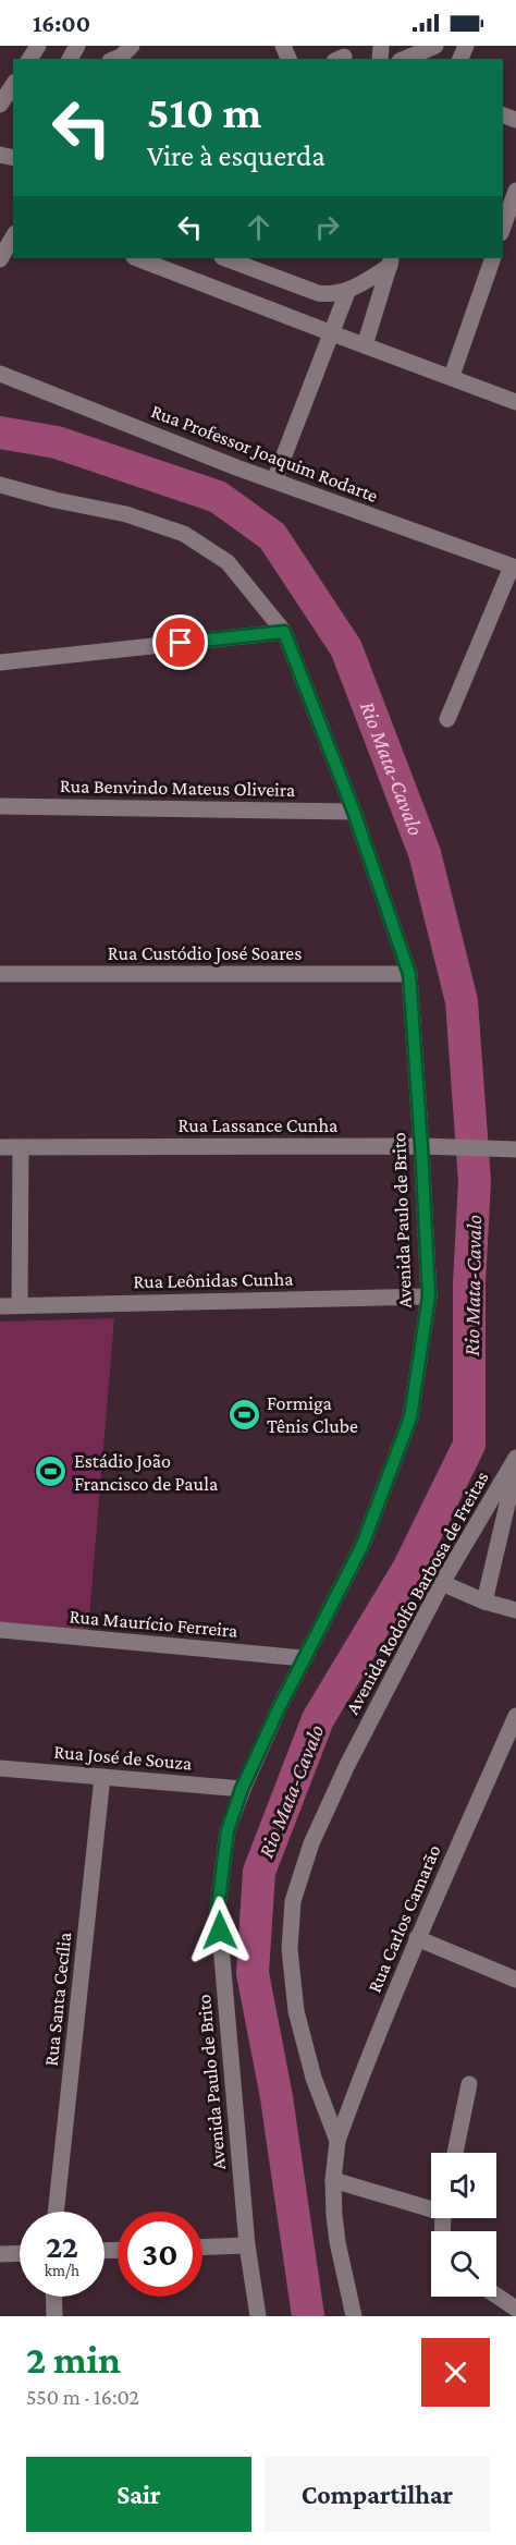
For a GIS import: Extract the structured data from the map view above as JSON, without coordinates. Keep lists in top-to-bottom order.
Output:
{
  "streets": {
    "street": [
      "Rua Professor Joaquim Rodarte",
      "Rua Benvindo Mateus Oliveira",
      "Rua Custódio José Soares",
      "Rua Lassance Cunha",
      "Avenida Paulo de Brito",
      "Rua Leônidas Cunha",
      "Avenida Rodolfo Barbosa de Freitas",
      "Rua Maurício Ferreira",
      "Rua José de Souza",
      "Rua Carlos Camarão",
      "Rua Santa Cecília"
    ]
  },
  "crossings": [
    ["Rua Benvindo Mateus Oliveira", "Avenida Paulo de Brito"],
    ["Rua Custódio José Soares", "Avenida Paulo de Brito"],
    ["Rua Lassance Cunha", "Avenida Paulo de Brito"],
    ["Avenida Paulo de Brito", "Rua Leônidas Cunha"],
    ["Avenida Paulo de Brito", "Rua Maurício Ferreira"],
    ["Avenida Paulo de Brito", "Rua José de Souza"],
    ["Avenida Rodolfo Barbosa de Freitas", "Rua Carlos Camarão"],
    ["Rua José de Souza", "Rua Santa Cecília"]
  ],
  "water": ["Rio Mata-Cavalo"],
  "places": {
    "sports": ["Formiga Tênis Clube", "Estádio João Francisco de Paula"]
  },
  "page": {
    "status": "16:00",
    "turn": ["510 m", "Vire à esquerda"],
    "speed": "22 km/h",
    "limit": "30",
    "heading": ["2 min", "550 m · 16:02"],
    "buttons": ["Sair", "Compartilhar"]
  }
}
